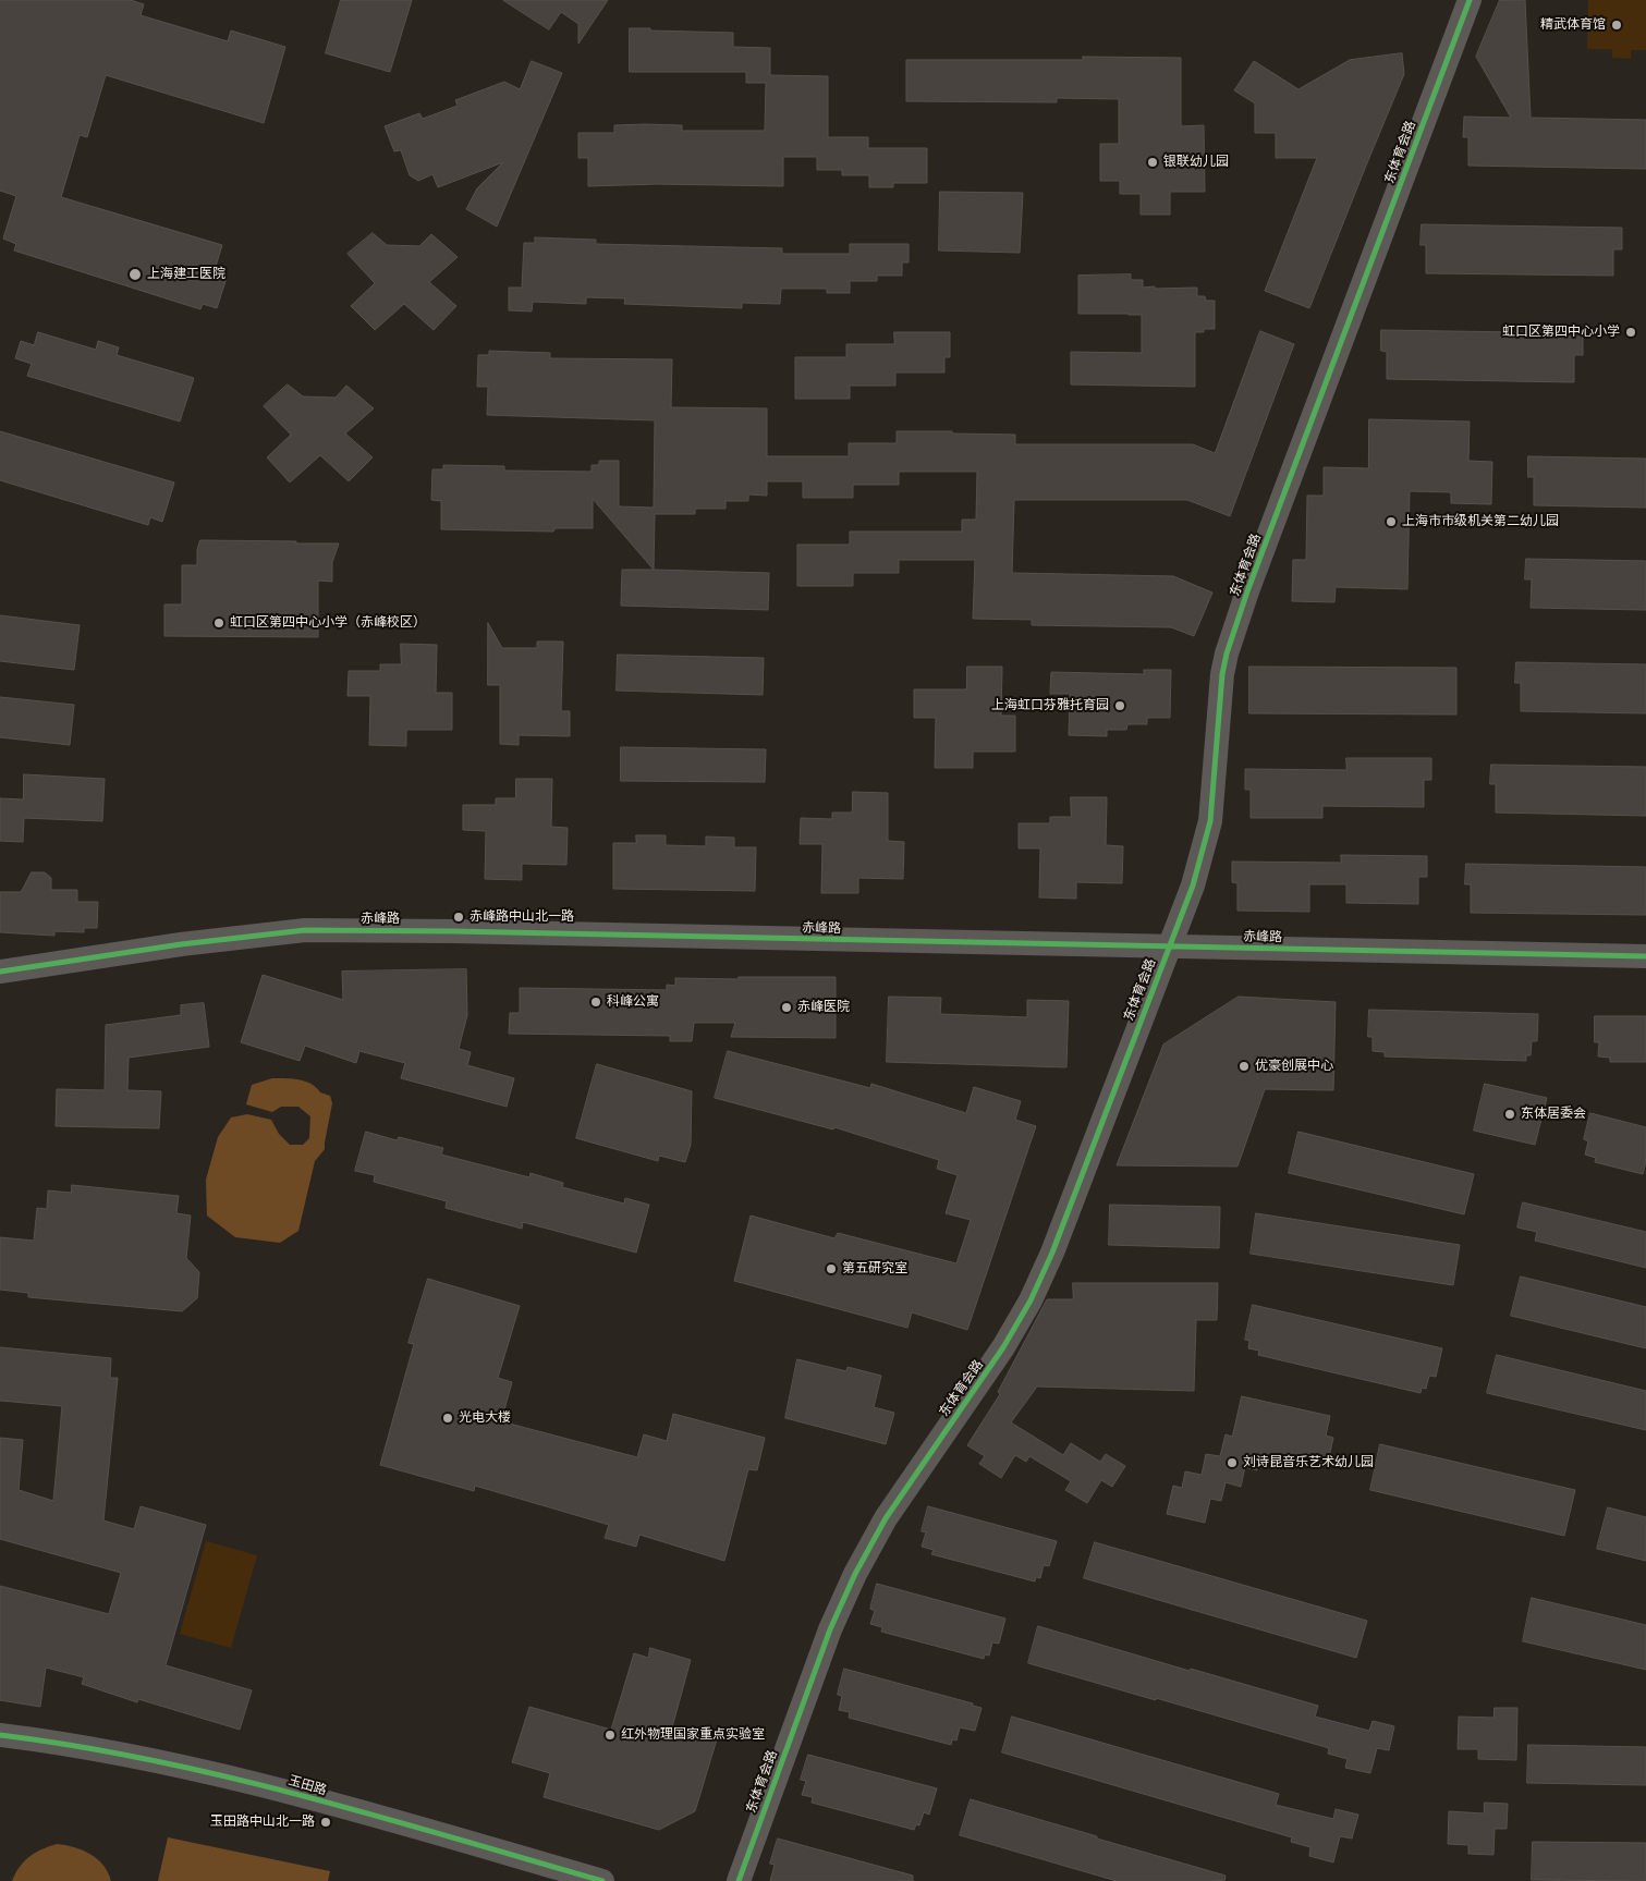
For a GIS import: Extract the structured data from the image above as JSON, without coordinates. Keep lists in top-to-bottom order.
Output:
{
  "streets": {
    "street": ["东体育会路", "赤峰路", "玉田路"]
  },
  "crossings": [
    ["东体育会路", "赤峰路"]
  ],
  "places": [
    "精武体育馆",
    "银联幼儿园",
    "上海建工医院",
    "虹口区第四中心小学",
    "上海市市级机关第二幼儿园",
    "虹口区第四中心小学（赤峰校区）",
    "上海虹口芬雅托育园",
    "赤峰路中山北一路",
    "科峰公寓",
    "赤峰医院",
    "优豪创展中心",
    "东体居委会",
    "第五研究室",
    "光电大楼",
    "刘诗昆音乐艺术幼儿园",
    "红外物理国家重点实验室",
    "玉田路中山北一路"
  ]
}
